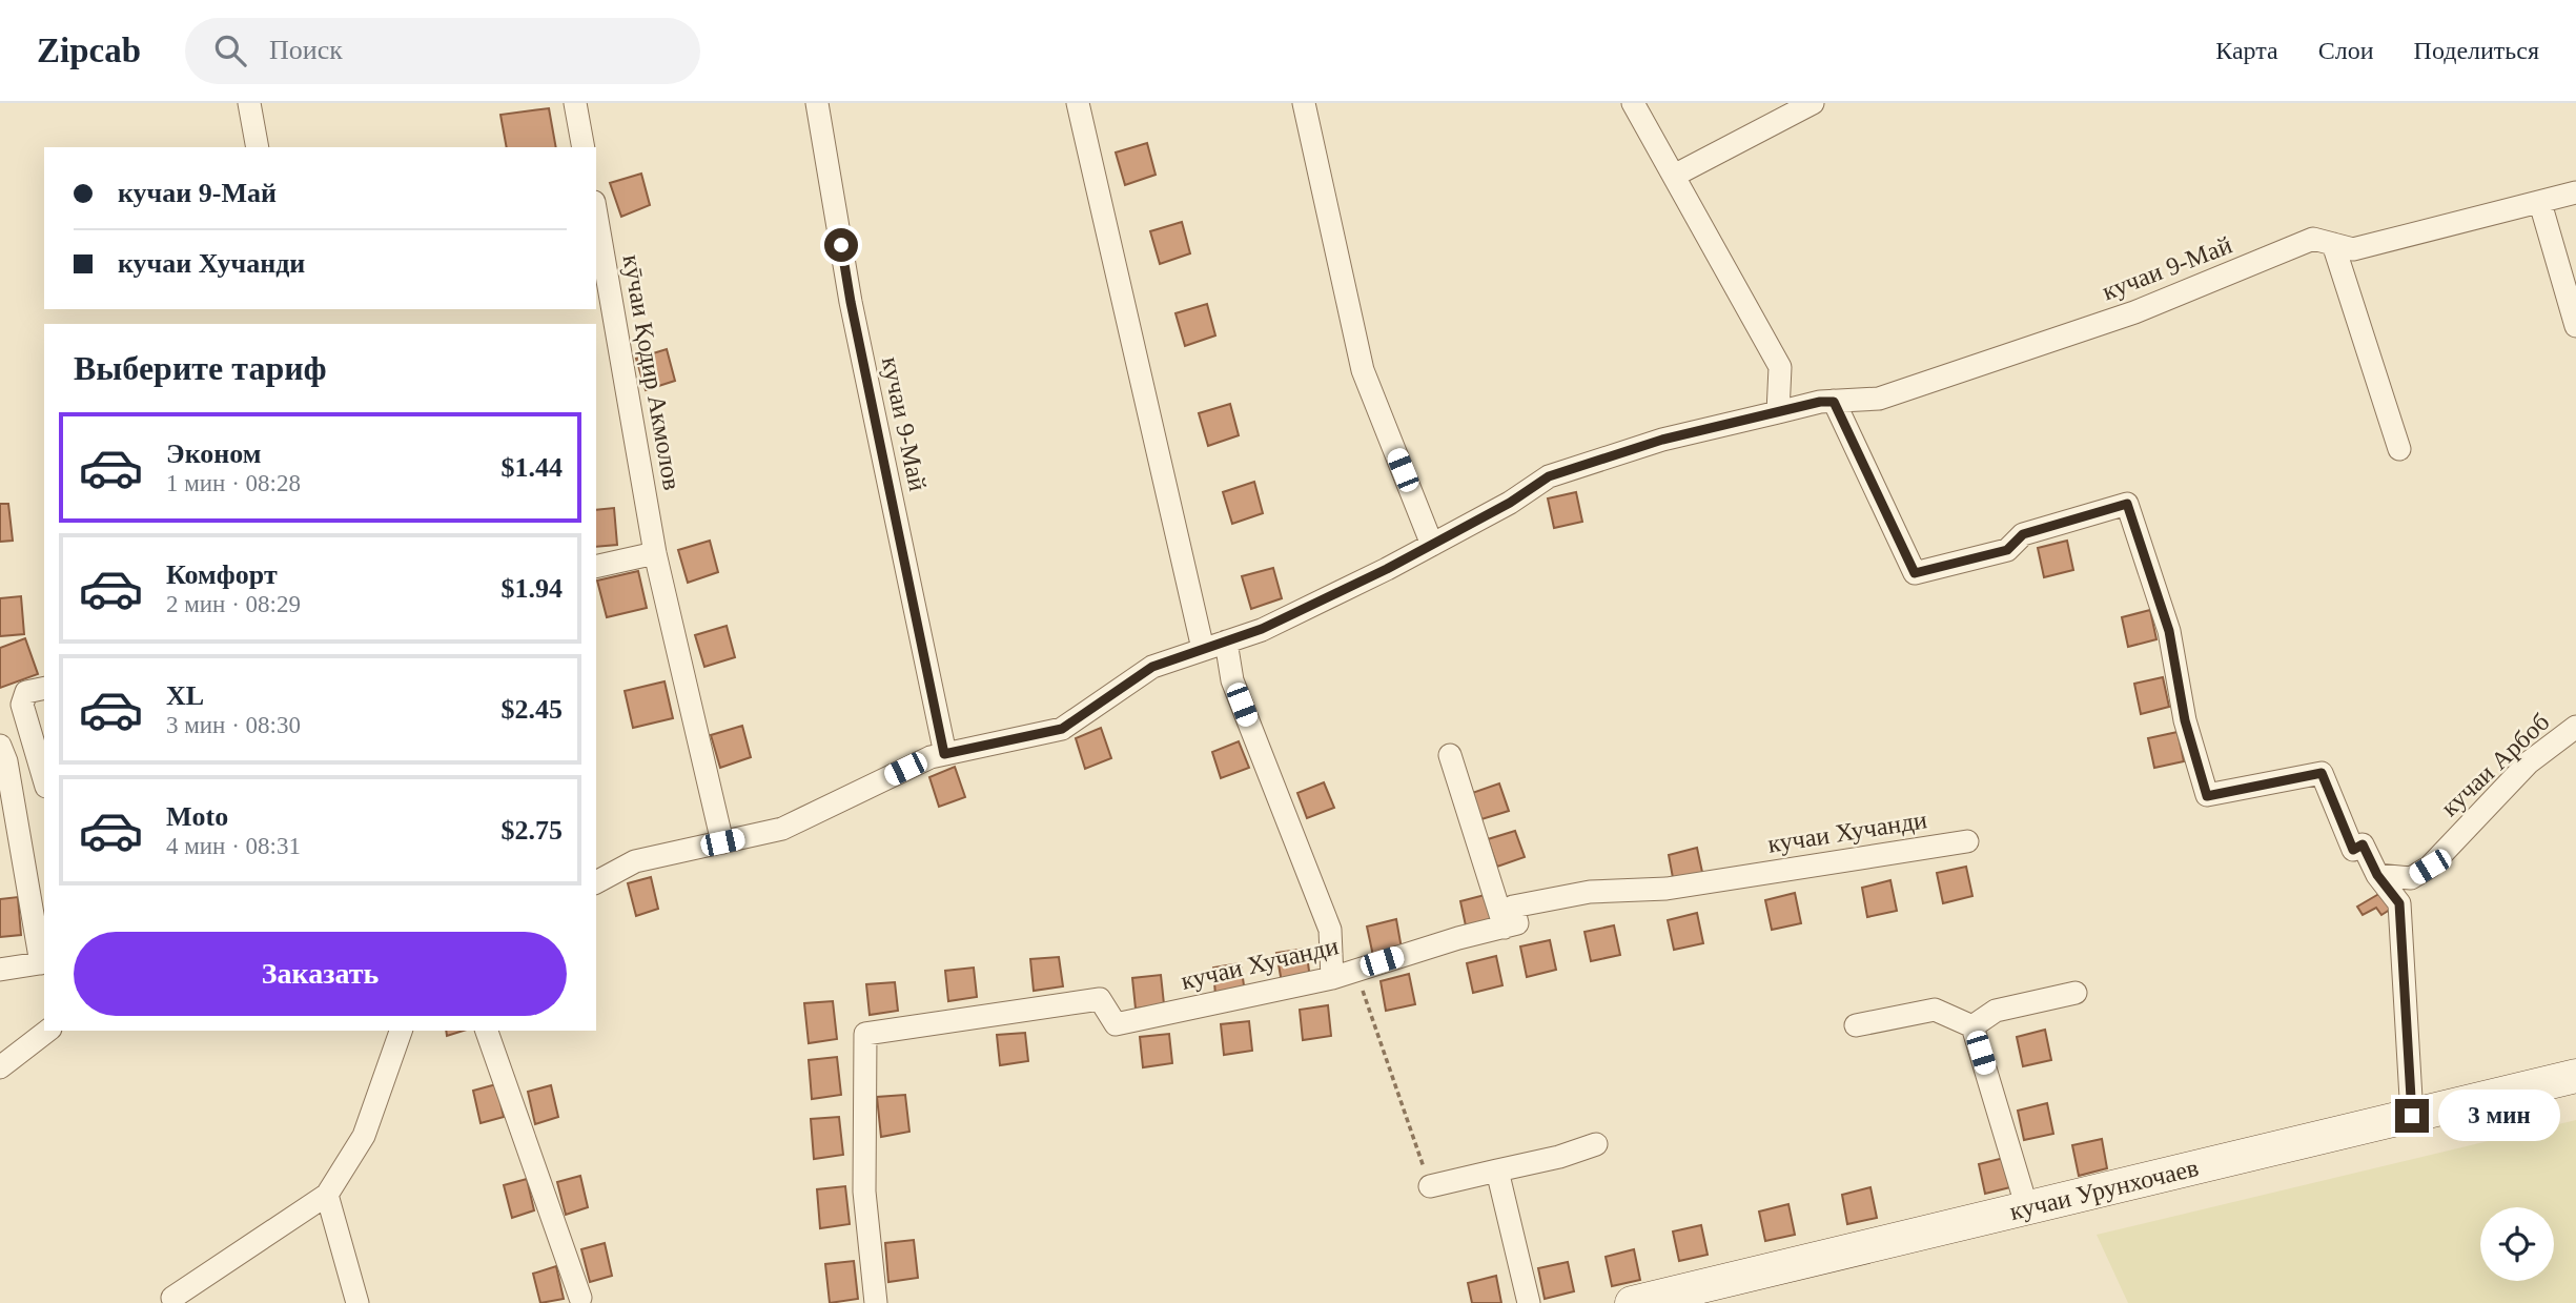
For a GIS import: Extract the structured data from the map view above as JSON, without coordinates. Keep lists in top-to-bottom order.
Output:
{
  "streets": {
    "street": [
      "кучаи 9-Май",
      "кӯчаи Қодир Акмолов",
      "кучаи Арбоб",
      "кучаи Хучанди",
      "кучаи Урунхочаев"
    ]
  },
  "crossings": [
    ["кучаи 9-Май", "кӯчаи Қодир Акмолов"]
  ],
  "page": {
    "header": "Zipcab",
    "search": "Поиск",
    "nav": ["Карта", "Слои", "Поделиться"],
    "banner": ["кучаи 9-Май", "кучаи Хучанди"],
    "heading": "Выберите тариф",
    "list": [
      {
        "name": "Эконом",
        "note": "1 мин · 08:28",
        "value": "$1.44"
      },
      {
        "name": "Комфорт",
        "note": "2 мин · 08:29",
        "value": "$1.94"
      },
      {
        "name": "XL",
        "note": "3 мин · 08:30",
        "value": "$2.45"
      },
      {
        "name": "Moto",
        "note": "4 мин · 08:31",
        "value": "$2.75"
      }
    ],
    "buttons": "Заказать",
    "bubble": "3 мин"
  }
}
